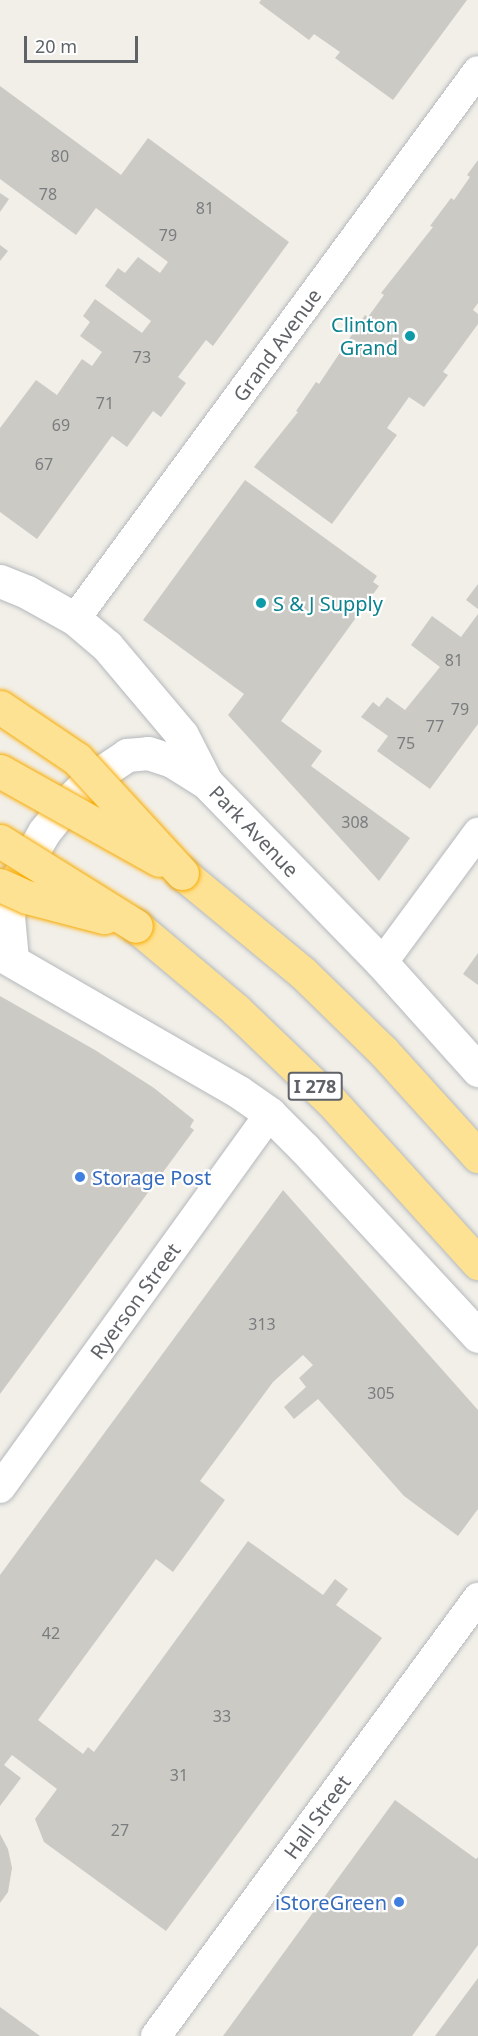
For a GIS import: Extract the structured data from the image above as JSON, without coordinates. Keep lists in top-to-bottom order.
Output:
{
  "streets": {
    "highway": ["I 278"],
    "main road": ["Park Avenue"],
    "street": ["Grand Avenue", "Ryerson Street", "Hall Street"]
  },
  "crossings": [
    ["Grand Avenue", "Park Avenue"]
  ],
  "places": [
    "Clinton Grand",
    "S & J Supply",
    "Storage Post",
    "iStoreGreen"
  ],
  "house_numbers": [
    "80",
    "78",
    "81",
    "79",
    "73",
    "71",
    "69",
    "67",
    "81",
    "79",
    "77",
    "75",
    "308",
    "313",
    "305",
    "42",
    "33",
    "31",
    "27"
  ],
  "scale_bar": "20 m"
}
